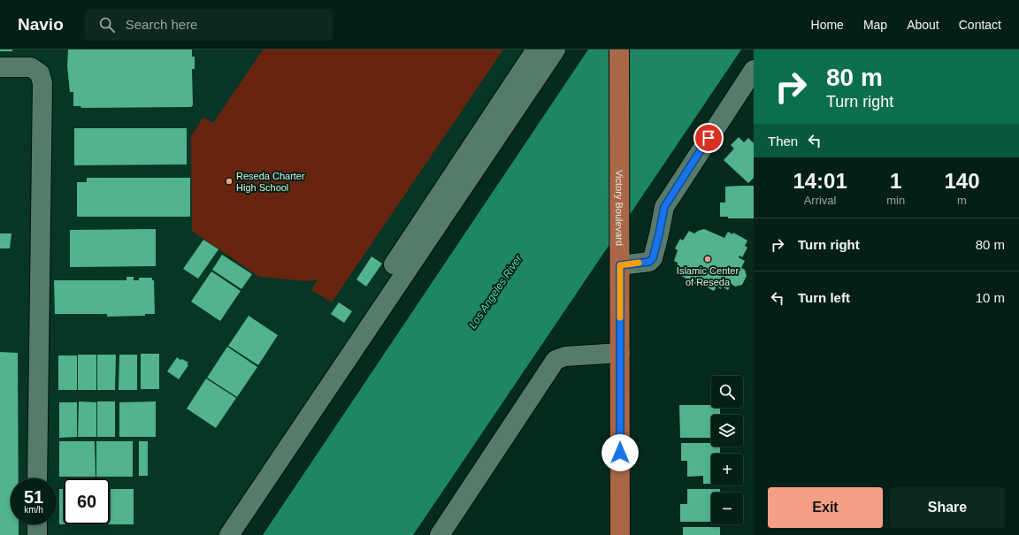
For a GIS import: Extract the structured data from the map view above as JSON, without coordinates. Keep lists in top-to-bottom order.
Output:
{
  "streets": {
    "main road": ["Victory Boulevard"]
  },
  "water": ["Los Angeles River"],
  "places": ["Reseda Charter High School", "Islamic Center of Reseda"],
  "page": {
    "header": "Navio",
    "search": "Search here",
    "nav": [
      "Home",
      "Map",
      "About",
      "Contact"
    ],
    "turn": ["80 m", "Turn right"],
    "then": "Then",
    "eta": [
      "14:01",
      "Arrival",
      "1",
      "min",
      "140",
      "m"
    ],
    "list": [
      {
        "name": "Turn right",
        "value": "80 m"
      },
      {
        "name": "Turn left",
        "value": "10 m"
      }
    ],
    "map_buttons": ["+", "−"],
    "speed": "51 km/h",
    "limit": "60",
    "buttons": ["Exit", "Share"]
  }
}
